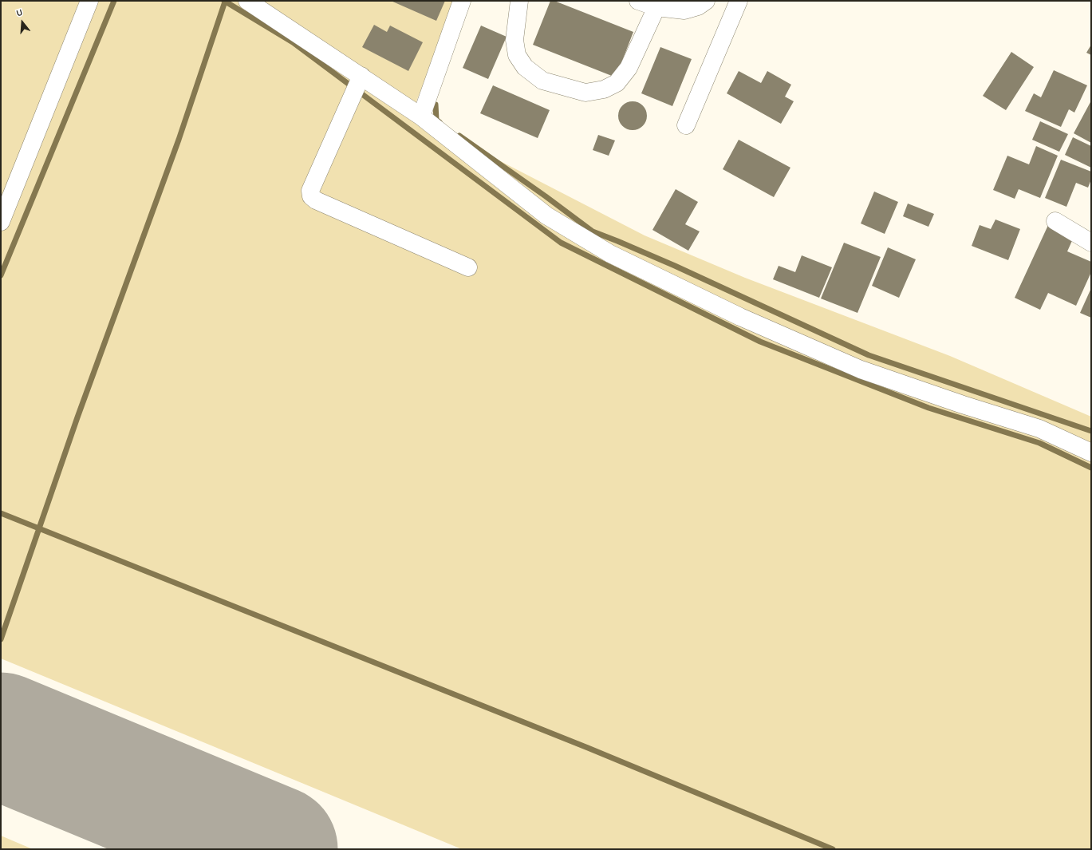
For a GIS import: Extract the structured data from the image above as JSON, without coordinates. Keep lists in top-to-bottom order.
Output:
{
  "north": "top"
}
